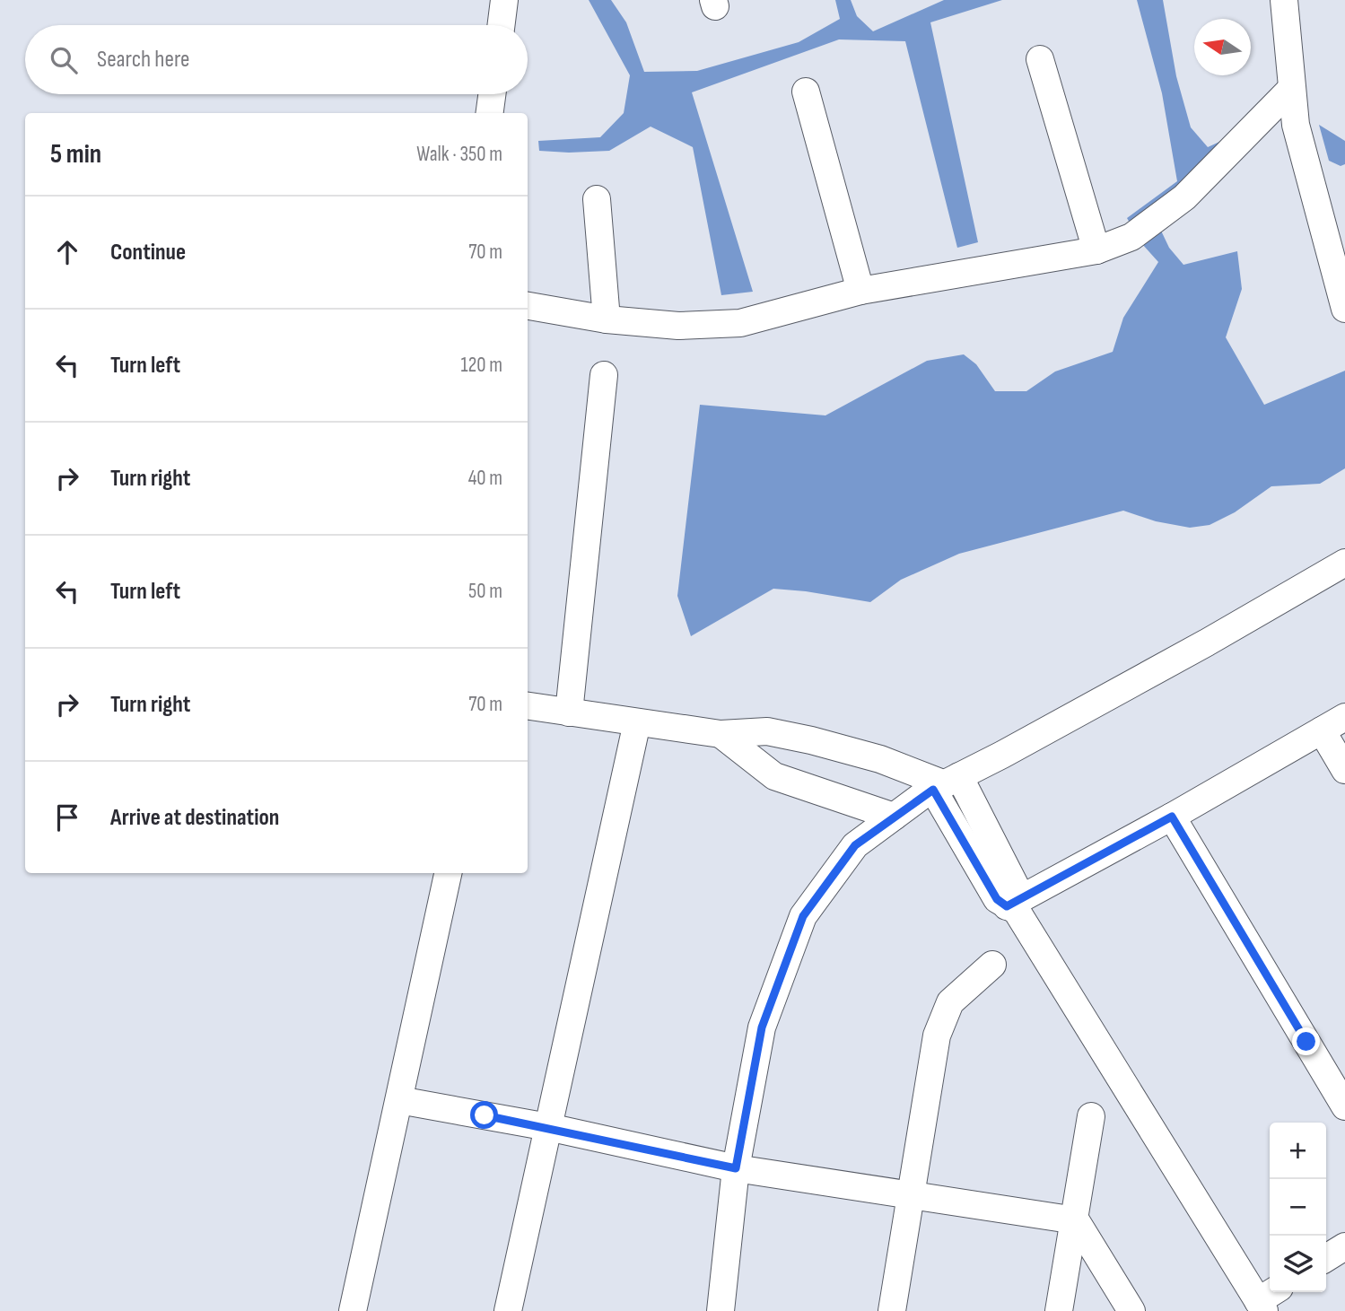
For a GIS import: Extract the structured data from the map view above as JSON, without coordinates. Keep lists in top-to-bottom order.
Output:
{
  "north": "left",
  "page": {
    "search": "Search here",
    "heading": ["5 min", "Walk · 350 m"],
    "list": [
      ["Continue", "70 m"],
      ["Turn left", "120 m"],
      ["Turn right", "40 m"],
      ["Turn left", "50 m"],
      ["Turn right", "70 m"],
      "Arrive at destination"
    ],
    "map_buttons": ["+", "−"]
  }
}
